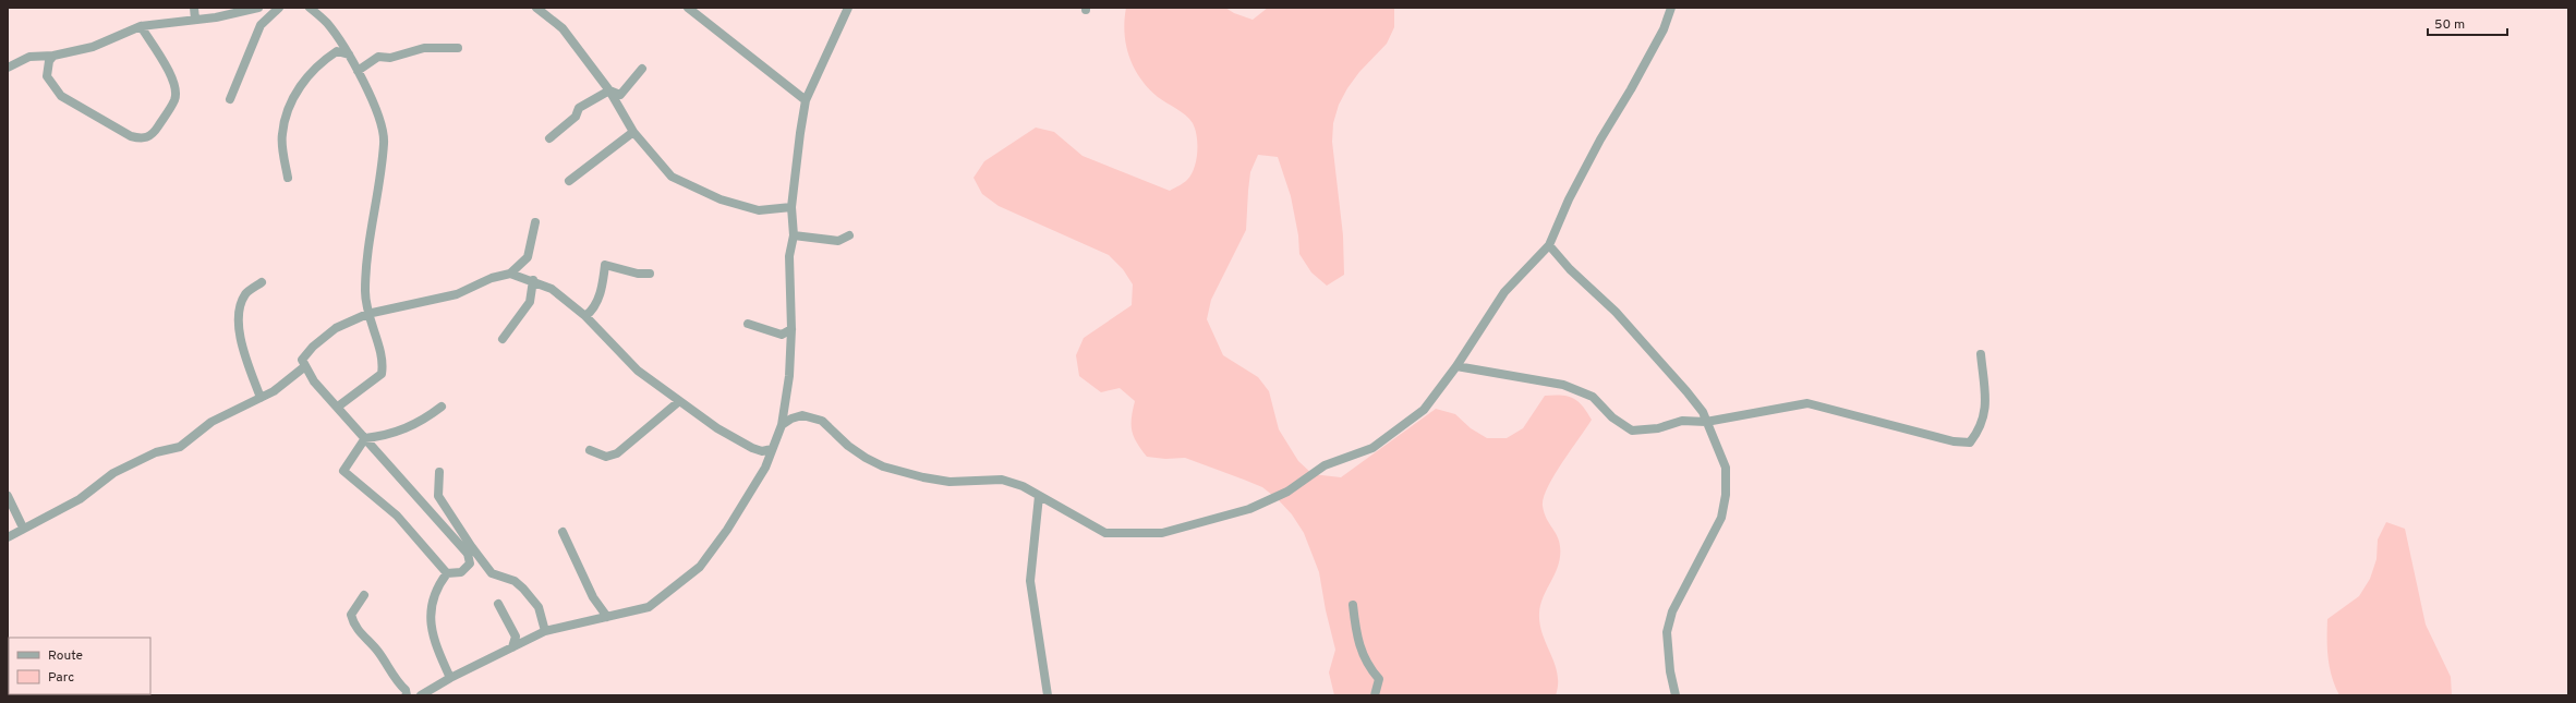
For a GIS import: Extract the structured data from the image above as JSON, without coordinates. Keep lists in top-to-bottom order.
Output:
{
  "legend": ["Route", "Parc"],
  "scale_bar": "50 m"
}
